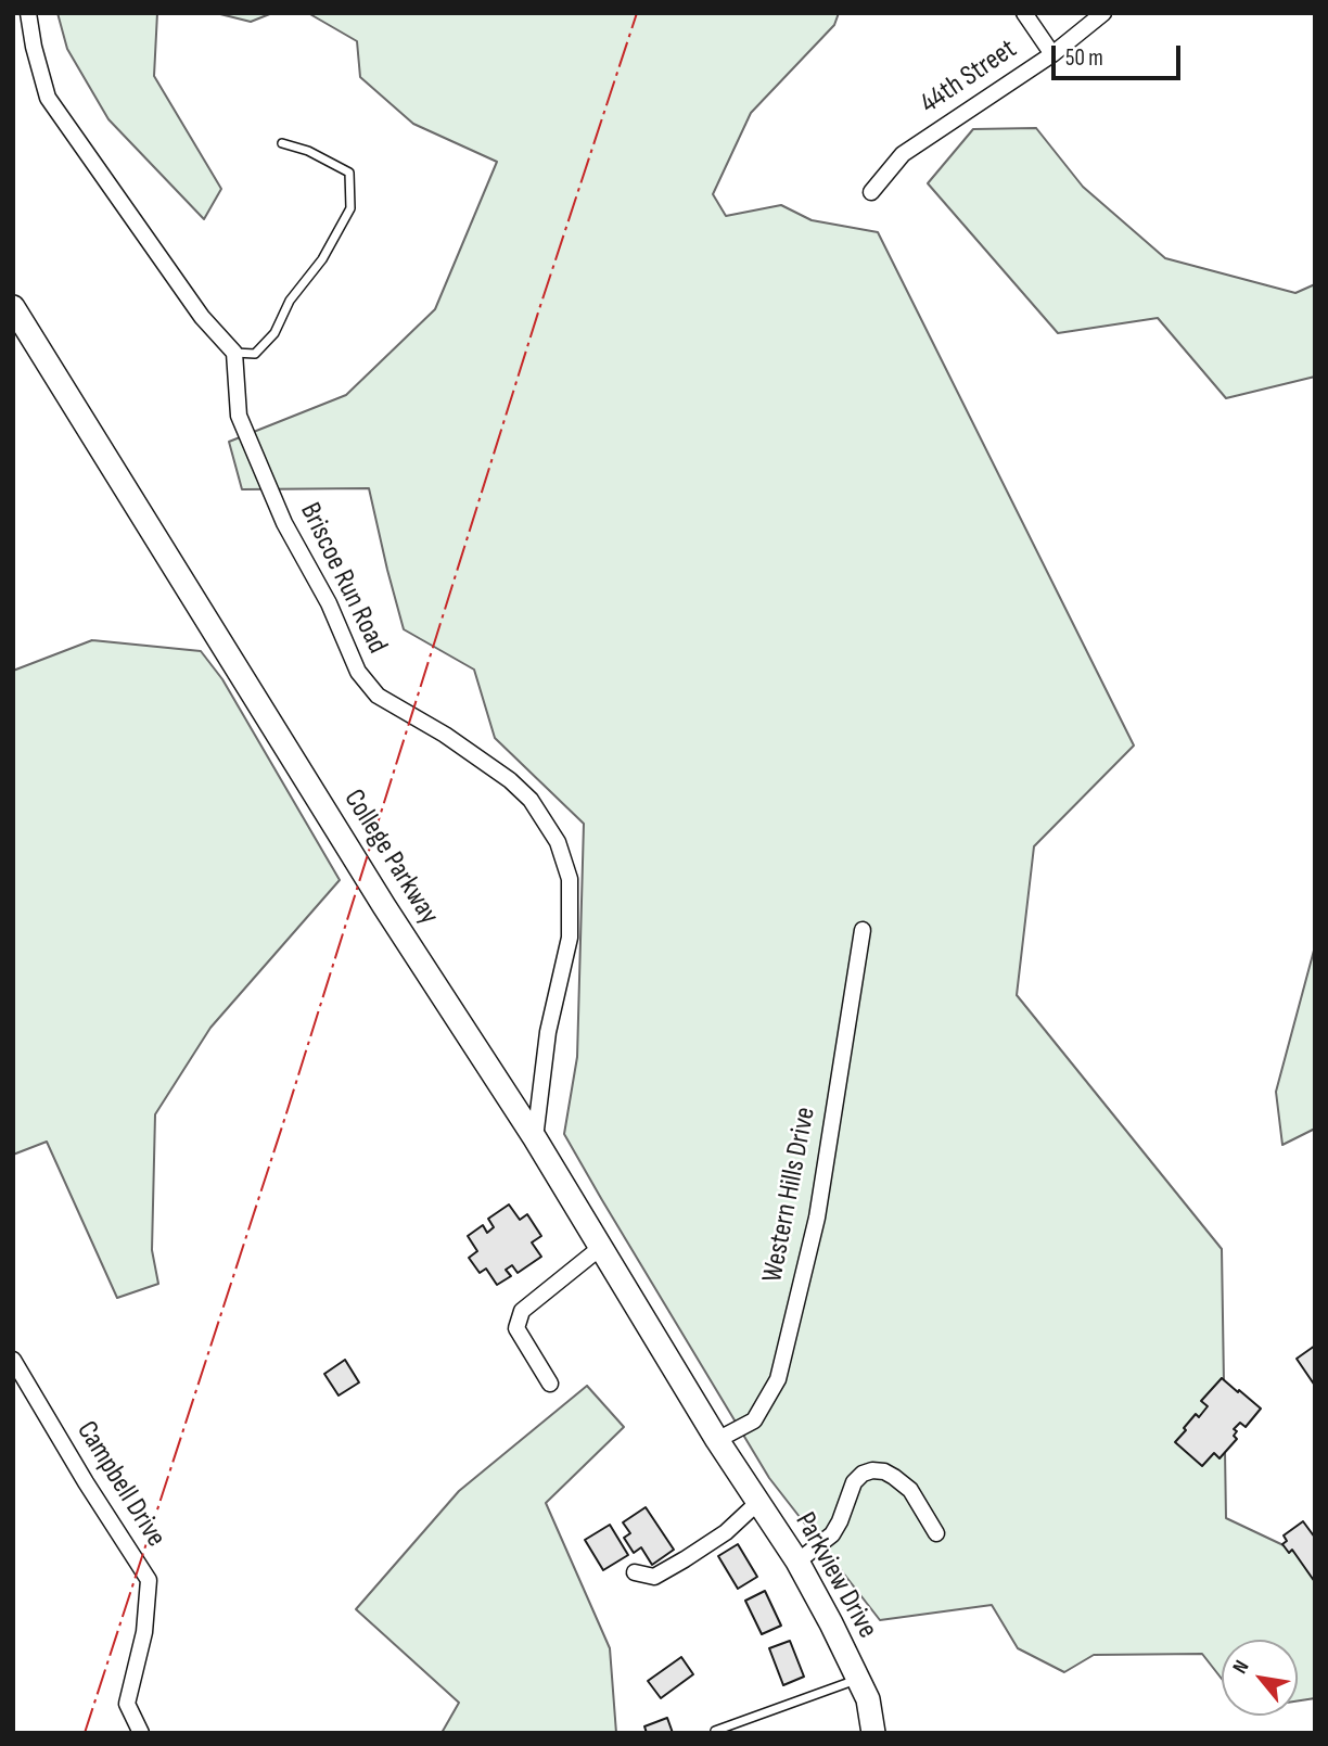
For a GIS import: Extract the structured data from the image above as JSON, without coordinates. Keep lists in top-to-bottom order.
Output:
{
  "streets": {
    "street": [
      "44th Street",
      "Briscoe Run Road",
      "College Parkway",
      "Western Hills Drive",
      "Campbell Drive",
      "Parkview Drive"
    ]
  },
  "crossings": [
    ["Briscoe Run Road", "College Parkway"],
    ["College Parkway", "Western Hills Drive"],
    ["College Parkway", "Parkview Drive"],
    ["Western Hills Drive", "Parkview Drive"]
  ],
  "scale_bar": "50 m",
  "north": "top left"
}
